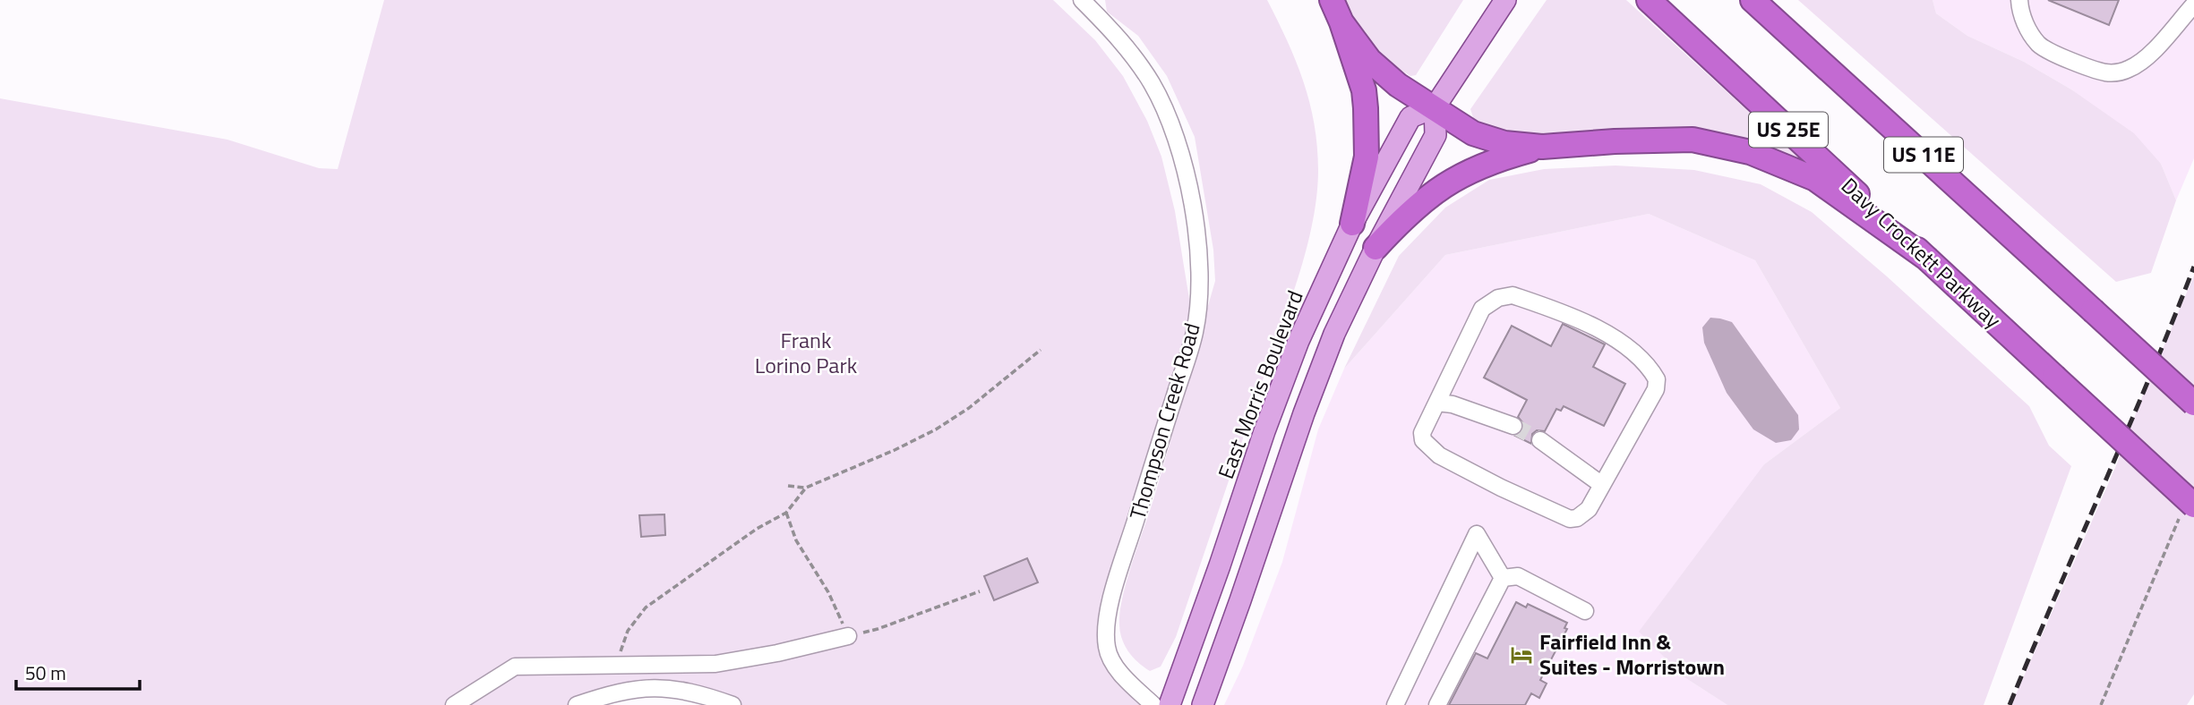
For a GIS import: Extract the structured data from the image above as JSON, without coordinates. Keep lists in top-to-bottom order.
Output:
{
  "streets": {
    "highway": ["US 25E", "US 11E", "Davy Crockett Parkway"],
    "main road": ["East Morris Boulevard"],
    "street": ["Thompson Creek Road"]
  },
  "parks": ["Frank Lorino Park"],
  "places": {
    "hotel": ["Fairfield Inn & Suites - Morristown"]
  },
  "scale_bar": "50 m"
}
